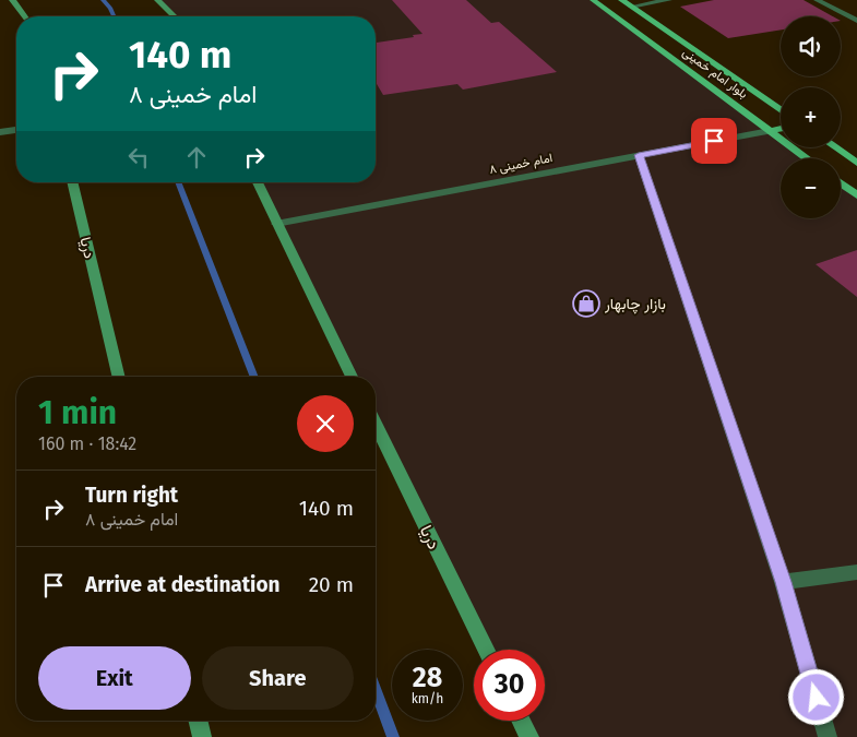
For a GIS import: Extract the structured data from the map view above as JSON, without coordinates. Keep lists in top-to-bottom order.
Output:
{
  "streets": {
    "main road": ["بلوار امام خمینی"],
    "street": ["امام خمینی ۸", "دریا"]
  },
  "crossings": [
    ["بلوار امام خمینی", "امام خمینی ۸"]
  ],
  "places": {
    "shop": ["بازار چابهار"]
  },
  "page": {
    "map_buttons": ["+", "−"],
    "turn": ["140 m", "امام خمینی ۸"],
    "heading": ["1 min", "160 m · 18:42"],
    "list": [
      {
        "name": "Turn right",
        "note": "امام خمینی ۸",
        "value": "140 m"
      },
      {
        "name": "Arrive at destination",
        "value": "20 m"
      }
    ],
    "buttons": ["Exit", "Share"],
    "speed": "28 km/h",
    "limit": "30"
  }
}
